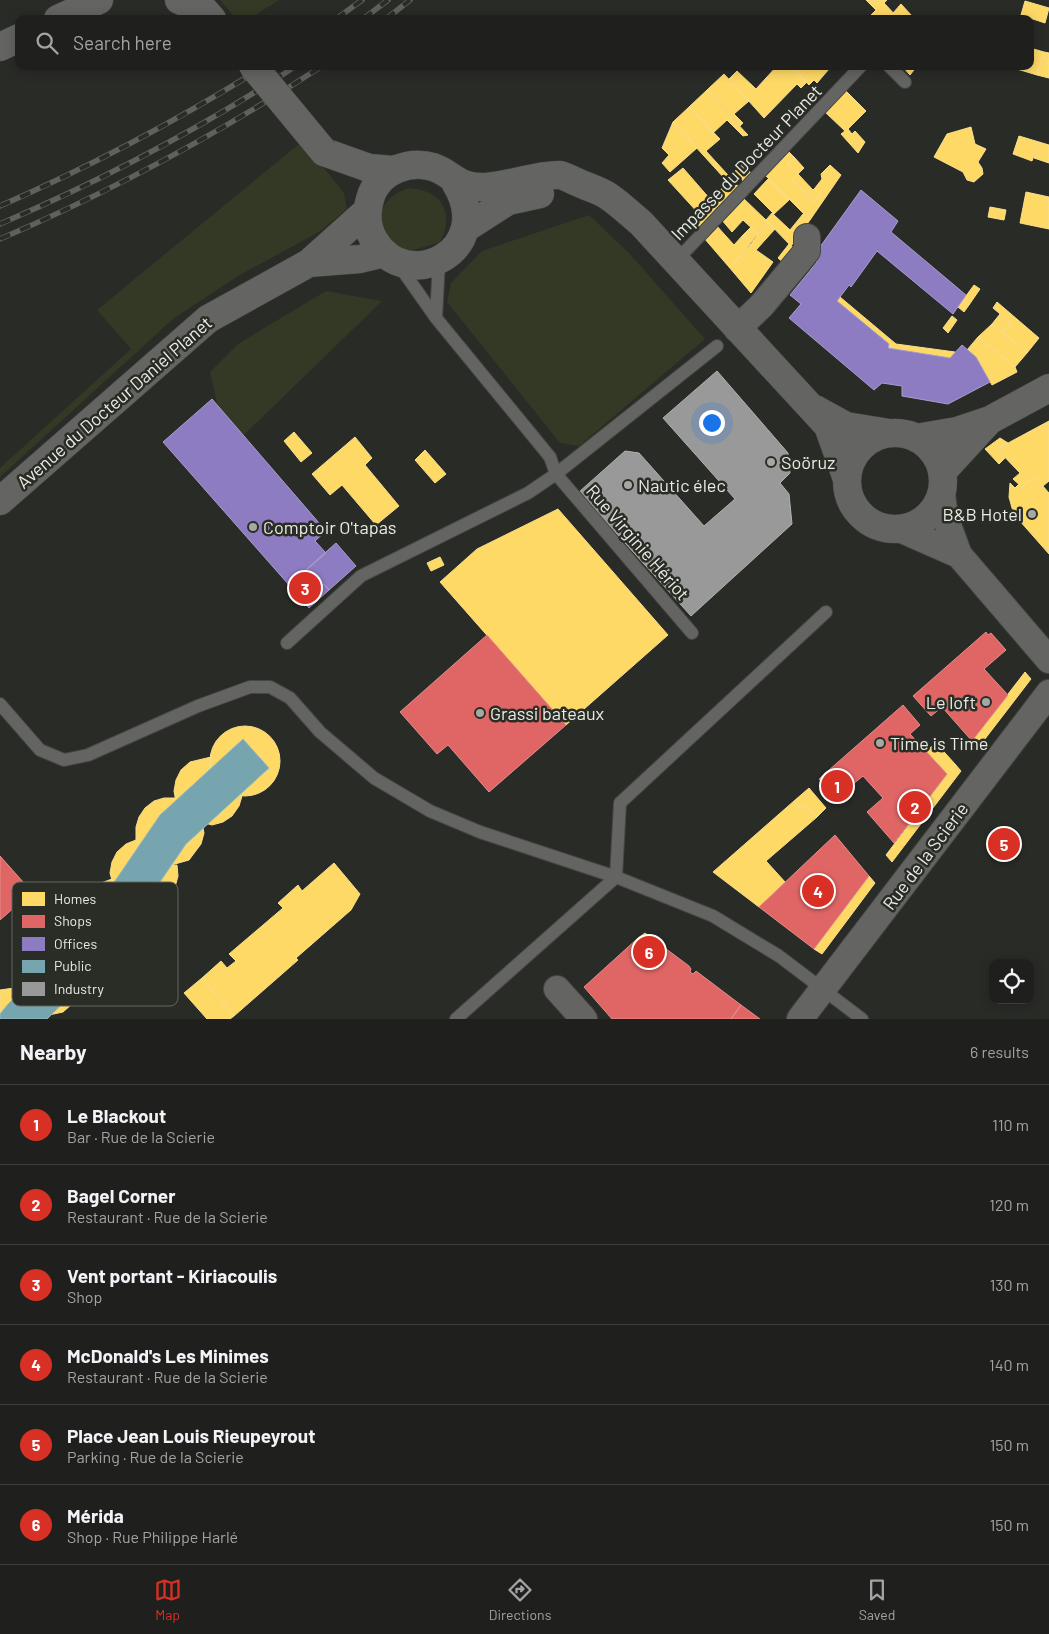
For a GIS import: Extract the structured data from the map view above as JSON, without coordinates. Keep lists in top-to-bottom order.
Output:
{
  "streets": {
    "street": ["Avenue du Docteur Daniel Planet", "Rue de la Scierie"],
    "lane": ["Impasse du Docteur Planet", "Rue Virginie Hériot"]
  },
  "crossings": [
    ["Avenue du Docteur Daniel Planet", "Rue Virginie Hériot"]
  ],
  "places": [
    "Soöruz",
    "Nautic élec",
    "B&B Hotel",
    "Comptoir O'tapas",
    "Le loft",
    "Grassi bateaux",
    "Time is Time"
  ],
  "legend": [
    "Homes",
    "Shops",
    "Offices",
    "Public",
    "Industry"
  ],
  "page": {
    "search": "Search here",
    "pins": [
      "3",
      "1",
      "2",
      "5",
      "4",
      "6"
    ],
    "heading": ["Nearby", "6 results"],
    "list": [
      {
        "mark": "1",
        "name": "Le Blackout",
        "note": "Bar · Rue de la Scierie",
        "value": "110 m"
      },
      {
        "mark": "2",
        "name": "Bagel Corner",
        "note": "Restaurant · Rue de la Scierie",
        "value": "120 m"
      },
      {
        "mark": "3",
        "name": "Vent portant - Kiriacoulis",
        "note": "Shop",
        "value": "130 m"
      },
      {
        "mark": "4",
        "name": "McDonald's Les Minimes",
        "note": "Restaurant · Rue de la Scierie",
        "value": "140 m"
      },
      {
        "mark": "5",
        "name": "Place Jean Louis Rieupeyrout",
        "note": "Parking · Rue de la Scierie",
        "value": "150 m"
      },
      {
        "mark": "6",
        "name": "Mérida",
        "note": "Shop · Rue Philippe Harlé",
        "value": "150 m"
      }
    ],
    "nav": ["Map", "Directions", "Saved"]
  }
}
